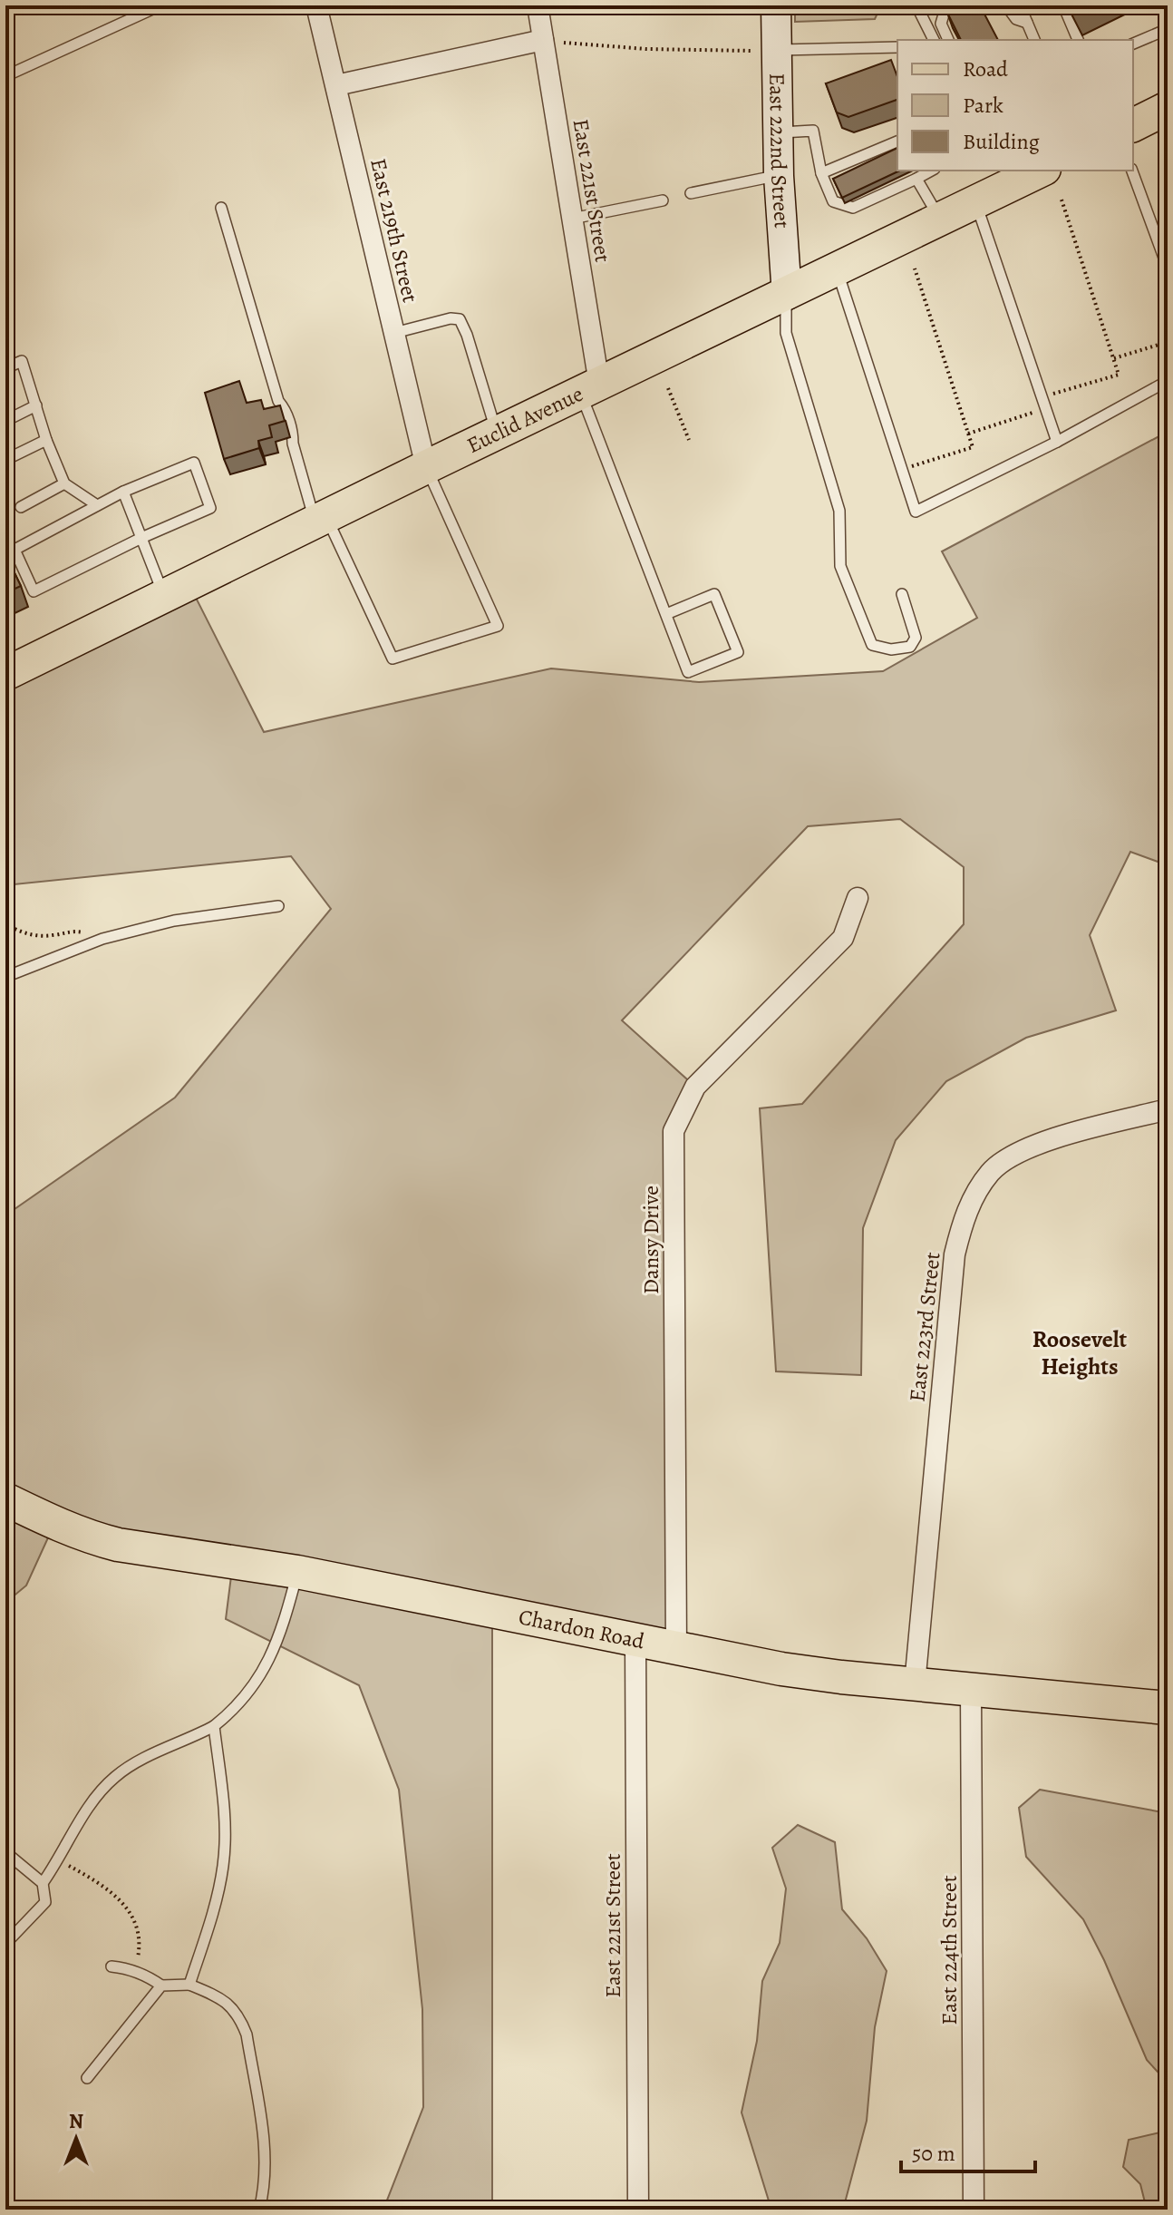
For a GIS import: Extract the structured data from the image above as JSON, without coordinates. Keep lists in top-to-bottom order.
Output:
{
  "streets": {
    "main road": ["Euclid Avenue", "Chardon Road"],
    "street": [
      "East 222nd Street",
      "East 221st Street",
      "East 219th Street",
      "Dansy Drive",
      "East 223rd Street",
      "East 224th Street"
    ]
  },
  "crossings": [
    ["East 222nd Street", "Euclid Avenue"],
    ["East 221st Street", "Euclid Avenue"],
    ["East 221st Street", "Chardon Road"],
    ["East 219th Street", "Euclid Avenue"],
    ["Dansy Drive", "Chardon Road"],
    ["East 223rd Street", "Chardon Road"],
    ["Chardon Road", "East 224th Street"]
  ],
  "districts": ["Roosevelt Heights"],
  "legend": ["Road", "Park", "Building"],
  "scale_bar": "50 m",
  "north": "top"
}
